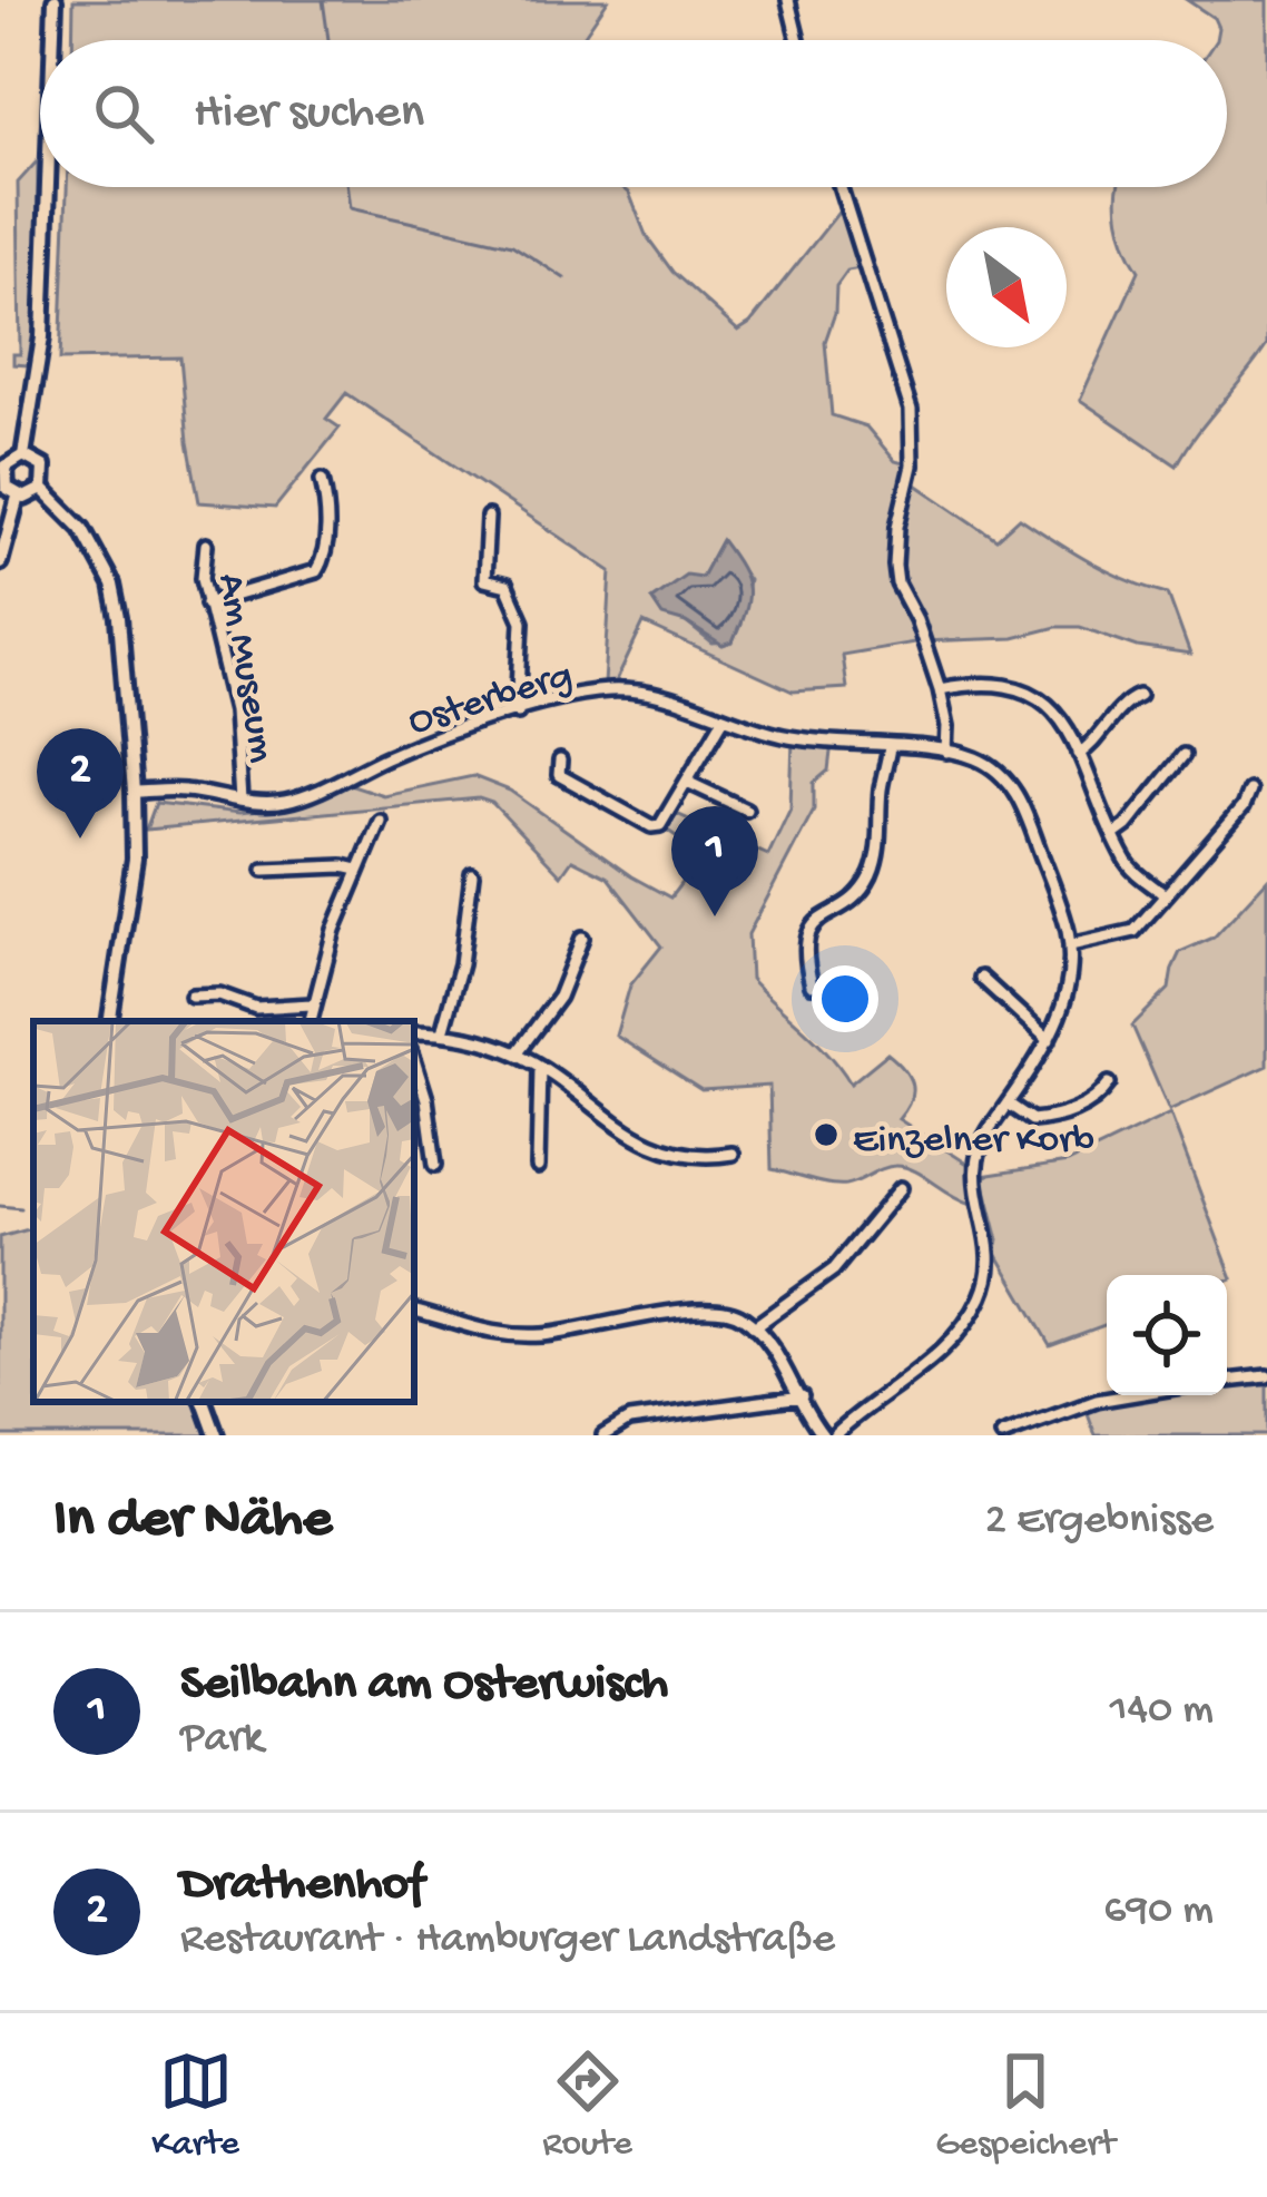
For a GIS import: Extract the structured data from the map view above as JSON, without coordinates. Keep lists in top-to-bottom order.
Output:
{
  "streets": {
    "street": ["Am Museum", "Osterberg"]
  },
  "crossings": [
    ["Am Museum", "Osterberg"]
  ],
  "places": ["Einzelner Korb"],
  "north": "bottom right",
  "page": {
    "search": "Hier suchen",
    "pins": ["2", "1"],
    "heading": ["In der Nähe", "2 Ergebnisse"],
    "list": [
      {
        "mark": "1",
        "name": "Seilbahn am Osterwisch",
        "note": "Park",
        "value": "140 m"
      },
      {
        "mark": "2",
        "name": "Drathenhof",
        "note": "Restaurant · Hamburger Landstraße",
        "value": "690 m"
      }
    ],
    "nav": ["Karte", "Route", "Gespeichert"]
  }
}
